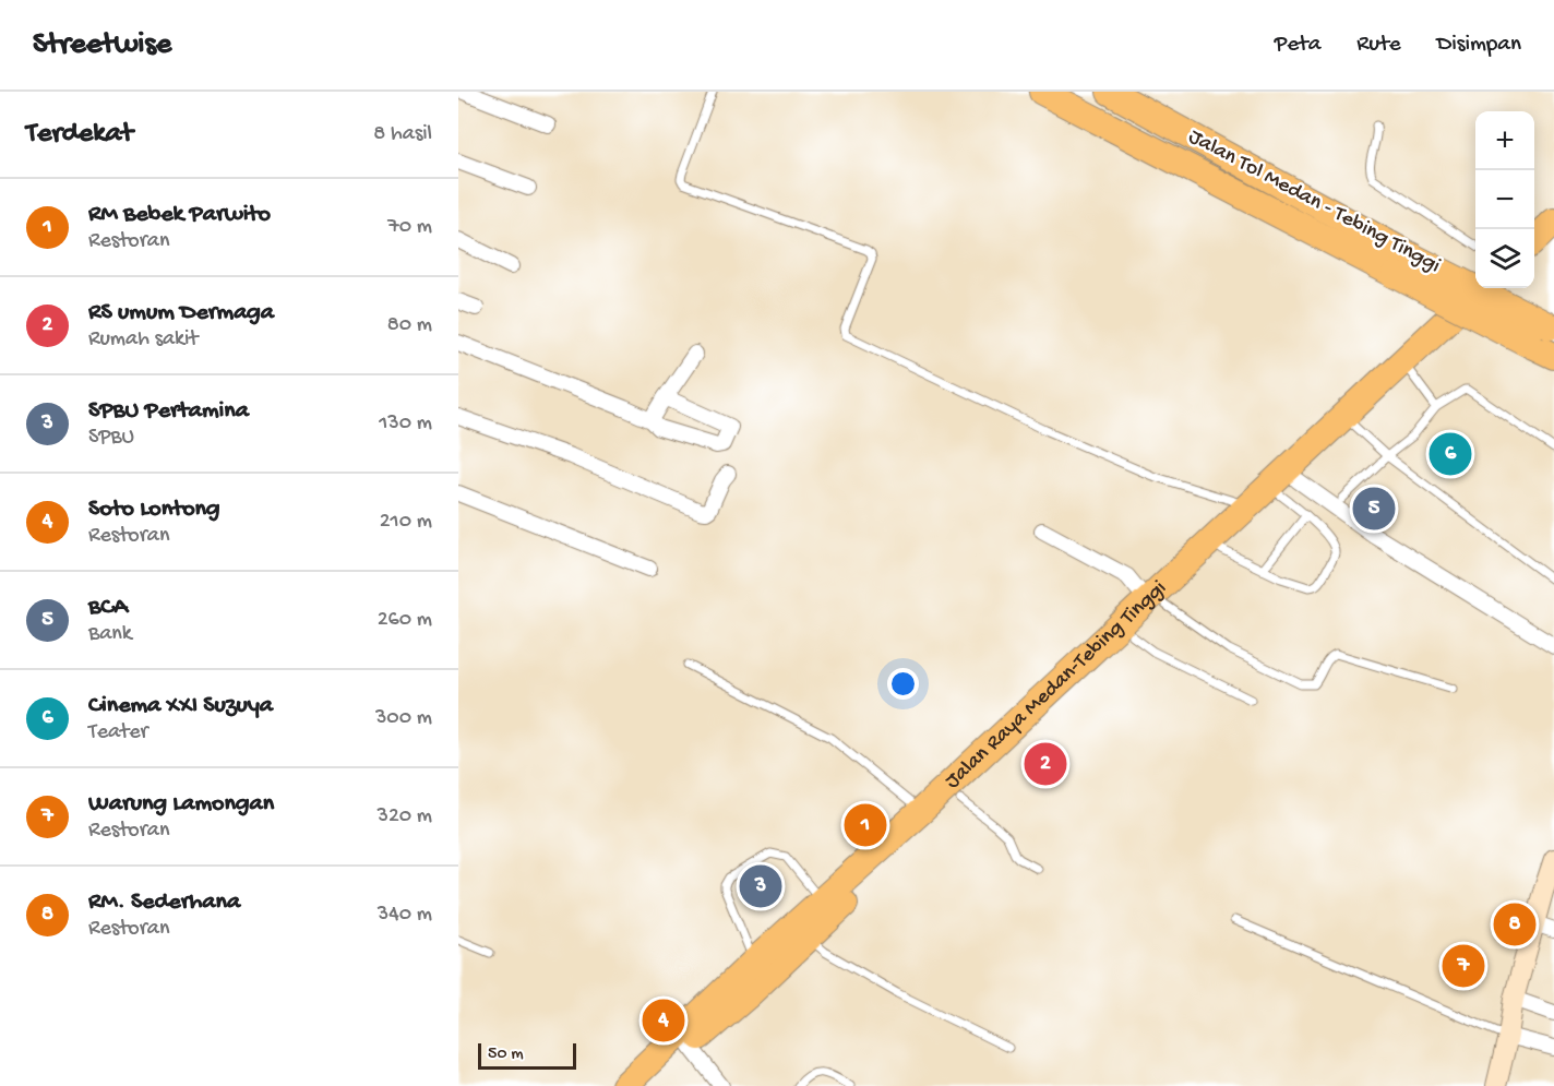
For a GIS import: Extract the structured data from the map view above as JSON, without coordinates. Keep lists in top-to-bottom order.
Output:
{
  "streets": {
    "highway": ["Jalan Tol Medan - Tebing Tinggi", "Jalan Raya Medan-Tebing Tinggi"]
  },
  "scale_bar": "50 m",
  "page": {
    "header": "Streetwise",
    "nav": ["Peta", "Rute", "Disimpan"],
    "heading": ["Terdekat", "8 hasil"],
    "map_buttons": ["+", "−"],
    "list": [
      {
        "mark": "1",
        "name": "RM Bebek Parwito",
        "note": "Restoran",
        "value": "70 m"
      },
      {
        "mark": "2",
        "name": "RS umum Dermaga",
        "note": "Rumah sakit",
        "value": "80 m"
      },
      {
        "mark": "3",
        "name": "SPBU Pertamina",
        "note": "SPBU",
        "value": "130 m"
      },
      {
        "mark": "4",
        "name": "Soto Lontong",
        "note": "Restoran",
        "value": "210 m"
      },
      {
        "mark": "5",
        "name": "BCA",
        "note": "Bank",
        "value": "260 m"
      },
      {
        "mark": "6",
        "name": "Cinema XXI Suzuya",
        "note": "Teater",
        "value": "300 m"
      },
      {
        "mark": "7",
        "name": "Warung Lamongan",
        "note": "Restoran",
        "value": "320 m"
      },
      {
        "mark": "8",
        "name": "RM. Sederhana",
        "note": "Restoran",
        "value": "340 m"
      }
    ],
    "pins": [
      "6",
      "5",
      "2",
      "1",
      "3",
      "8",
      "7",
      "4"
    ],
    "scale": "50 m"
  }
}
